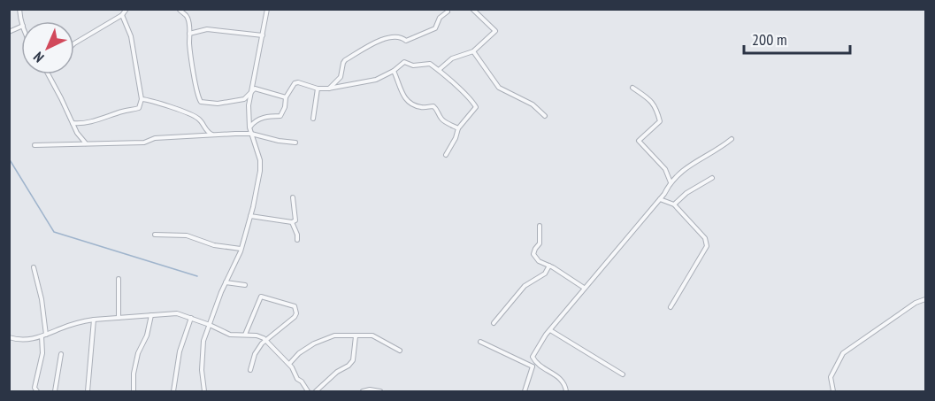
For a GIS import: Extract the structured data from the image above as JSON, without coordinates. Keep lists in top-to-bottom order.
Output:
{
  "scale_bar": "200 m",
  "north": "bottom left"
}
